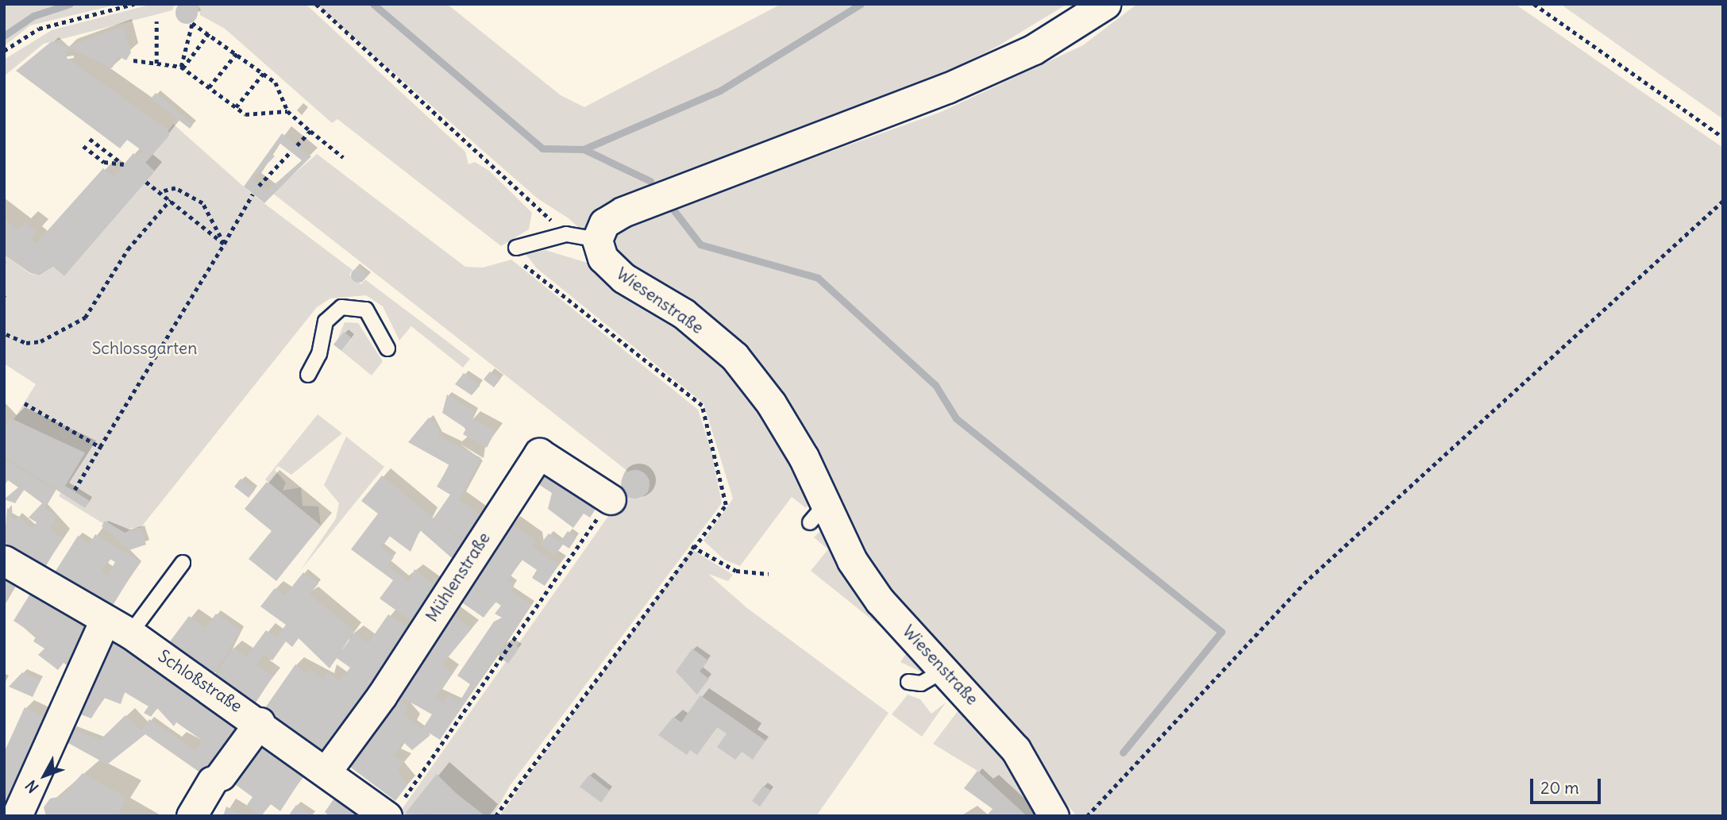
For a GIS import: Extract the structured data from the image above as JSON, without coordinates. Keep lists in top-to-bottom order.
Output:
{
  "streets": {
    "street": ["Wiesenstraße", "Mühlenstraße", "Schloßstraße"]
  },
  "crossings": [
    ["Mühlenstraße", "Schloßstraße"]
  ],
  "parks": ["Schlossgarten"],
  "scale_bar": "20 m",
  "north": "bottom left"
}
